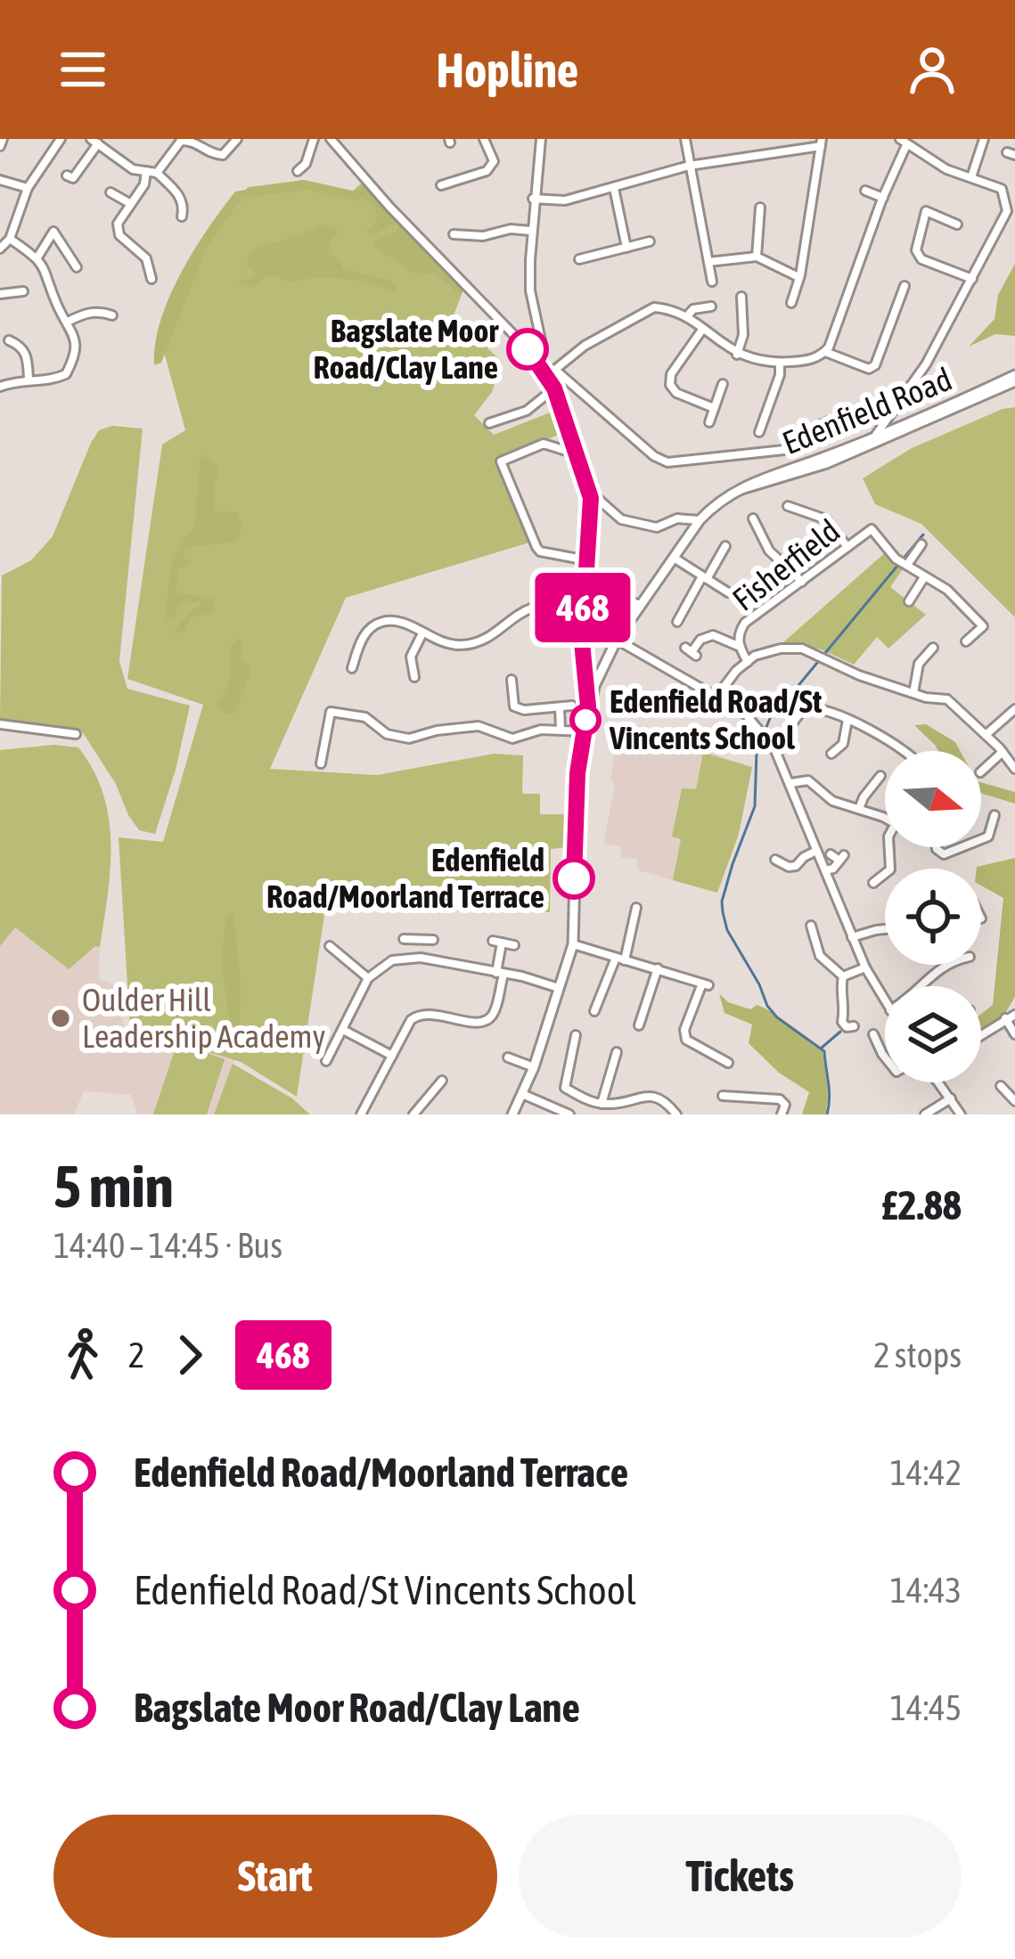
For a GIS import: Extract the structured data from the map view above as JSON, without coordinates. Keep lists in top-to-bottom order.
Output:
{
  "streets": {
    "main road": ["Edenfield Road"],
    "street": ["Fisherfield"]
  },
  "places": [
    "Bagslate Moor Road/Clay Lane",
    "Edenfield Road/St Vincents School",
    "Edenfield Road/Moorland Terrace",
    "Oulder Hill Leadership Academy"
  ],
  "lines": ["bus line 468"],
  "north": "right",
  "page": {
    "header": "Hopline",
    "on_map": "468",
    "heading": ["5 min", "14:40 – 14:45 · Bus", "£2.88"],
    "legs": ["2", "468", "2 stops"],
    "list": [
      {
        "name": "Edenfield Road/Moorland Terrace",
        "value": "14:42"
      },
      {
        "name": "Edenfield Road/St Vincents School",
        "value": "14:43"
      },
      {
        "name": "Bagslate Moor Road/Clay Lane",
        "value": "14:45"
      }
    ],
    "buttons": ["Start", "Tickets"]
  }
}
